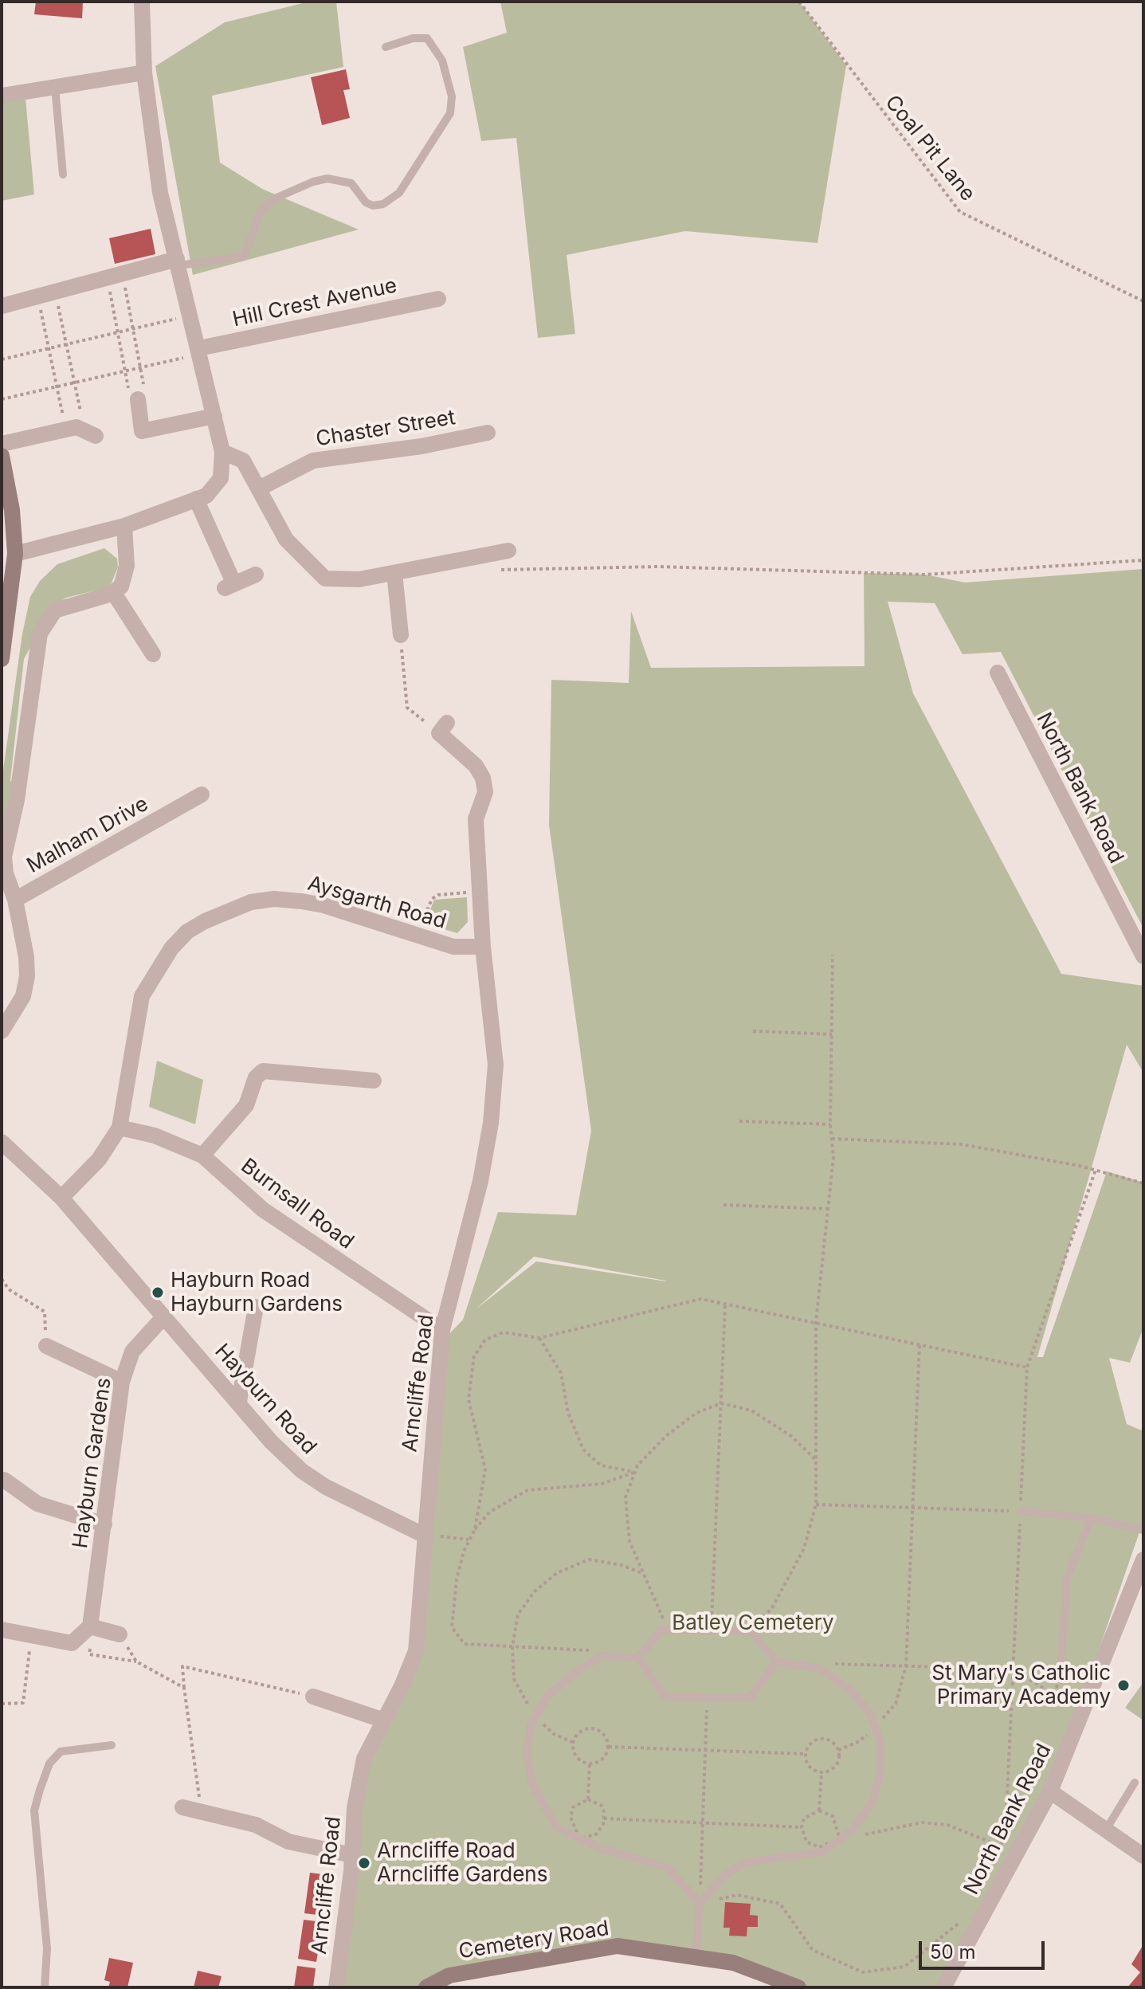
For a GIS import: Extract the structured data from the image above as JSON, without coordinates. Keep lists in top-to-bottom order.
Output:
{
  "streets": {
    "street": [
      "Hill Crest Avenue",
      "Chaster Street",
      "North Bank Road",
      "Malham Drive",
      "Aysgarth Road",
      "Burnsall Road",
      "Arncliffe Road",
      "Hayburn Road",
      "Hayburn Gardens",
      "Cemetery Road"
    ],
    "path": ["Coal Pit Lane"]
  },
  "crossings": [
    ["Aysgarth Road", "Burnsall Road"],
    ["Aysgarth Road", "Arncliffe Road"],
    ["Aysgarth Road", "Hayburn Road"],
    ["Burnsall Road", "Arncliffe Road"],
    ["Arncliffe Road", "Hayburn Road"],
    ["Hayburn Road", "Hayburn Gardens"]
  ],
  "parks": ["Batley Cemetery"],
  "places": ["Hayburn Road Hayburn Gardens", "St Mary's Catholic Primary Academy", "Arncliffe Road Arncliffe Gardens"],
  "scale_bar": "50 m"
}
